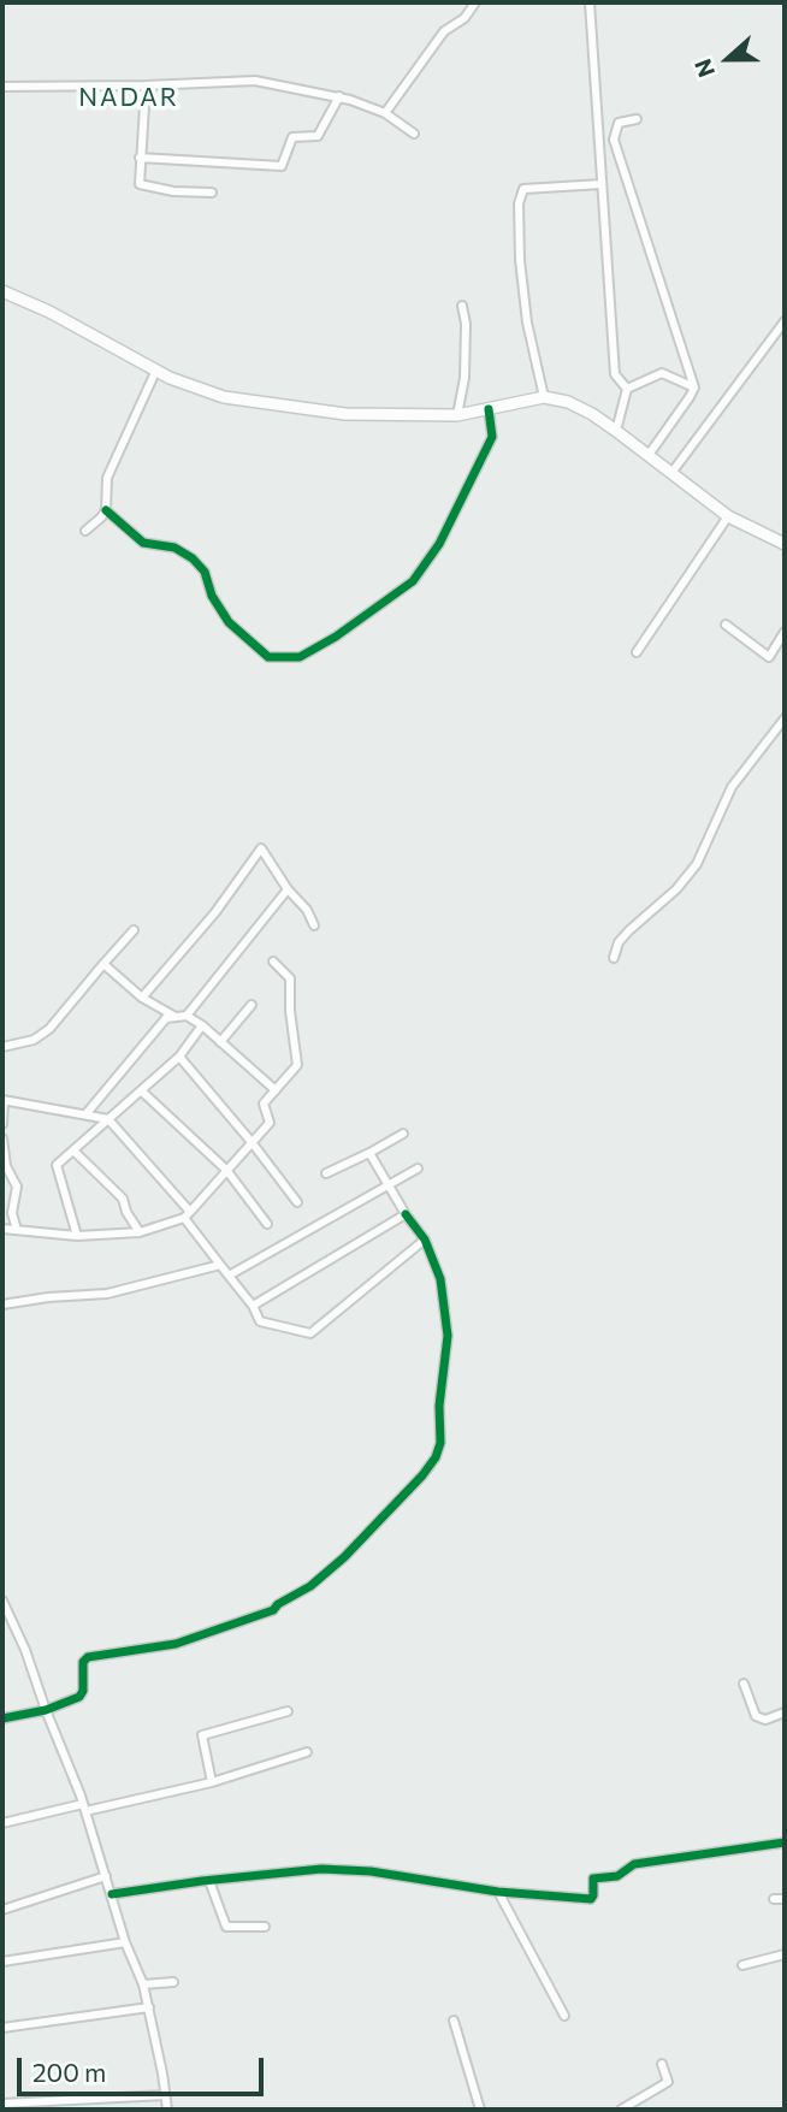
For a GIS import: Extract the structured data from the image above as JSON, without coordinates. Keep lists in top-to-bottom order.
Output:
{
  "districts": ["NADAR"],
  "scale_bar": "200 m",
  "north": "left"
}
